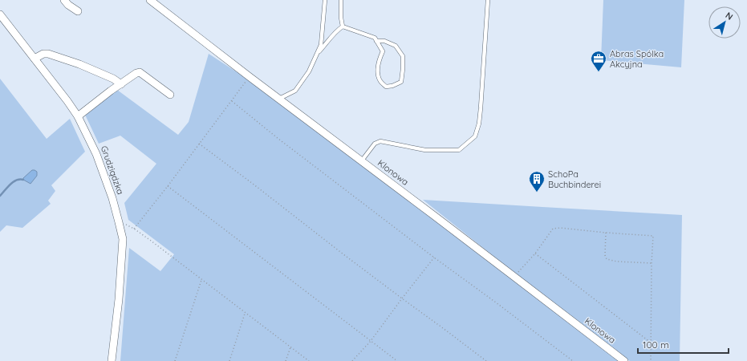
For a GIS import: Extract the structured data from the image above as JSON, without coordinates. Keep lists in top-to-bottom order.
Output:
{
  "streets": {
    "street": ["Grudziądzka", "Klonowa"]
  },
  "places": {
    "office": ["Abras Spólka Akcyjna"],
    "building": ["SchoPa Buchbinderei"]
  },
  "scale_bar": "100 m",
  "north": "top right"
}
